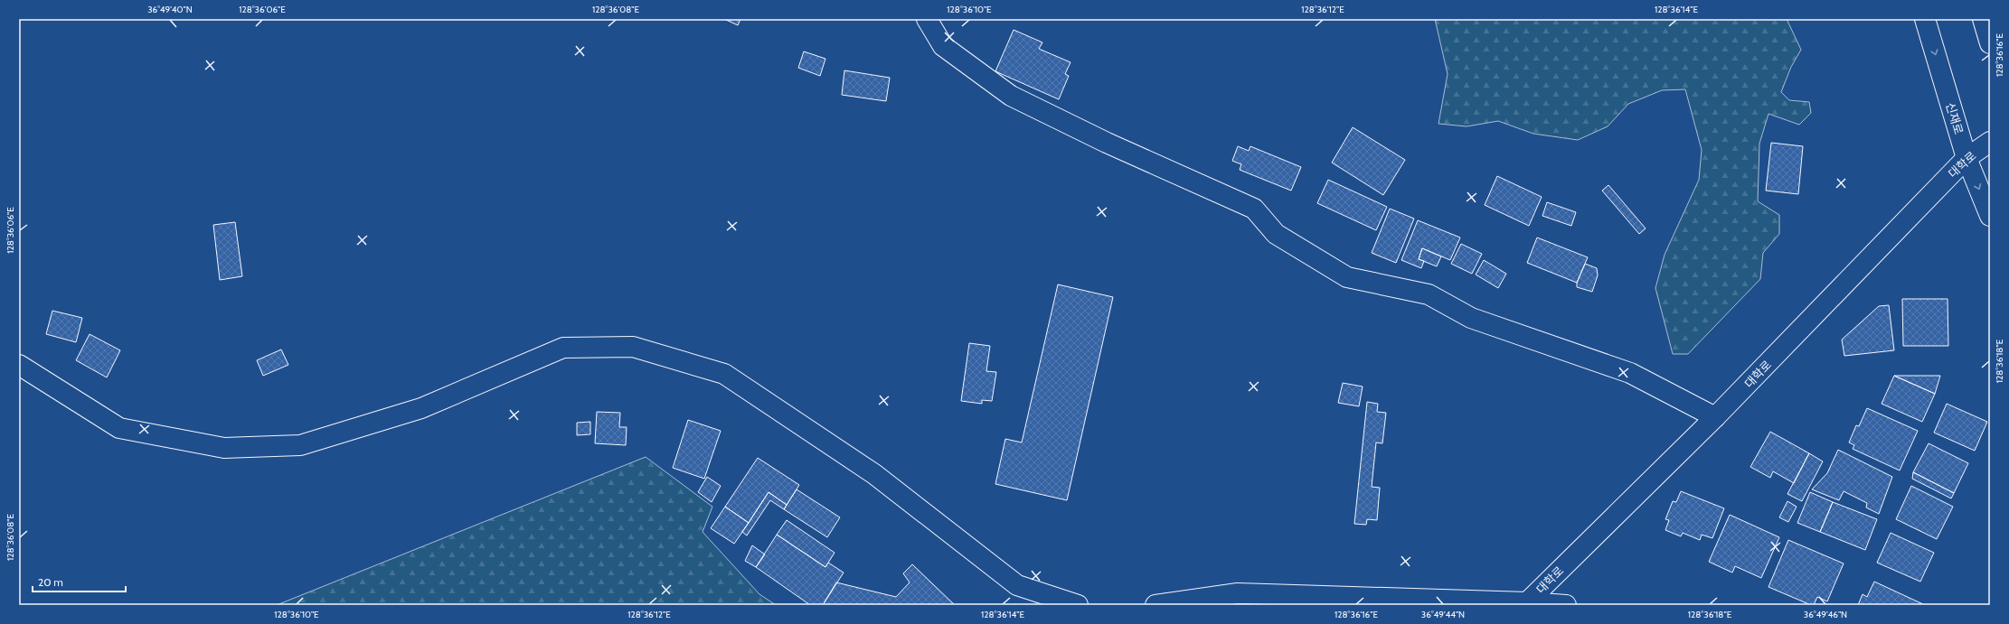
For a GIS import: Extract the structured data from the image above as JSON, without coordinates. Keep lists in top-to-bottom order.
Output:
{
  "streets": {
    "street": ["신재로", "대학로"]
  },
  "crossings": [
    ["신재로", "대학로"]
  ],
  "one_way": ["신재로"],
  "scale_bar": "20 m",
  "coordinates": [
    "36°49'40\"N",
    "128°36'06\"E",
    "128°36'08\"E",
    "128°36'10\"E",
    "128°36'12\"E",
    "128°36'14\"E",
    "128°36'16\"E",
    "128°36'18\"E",
    "36°49'44\"N",
    "36°49'46\"N"
  ]
}
